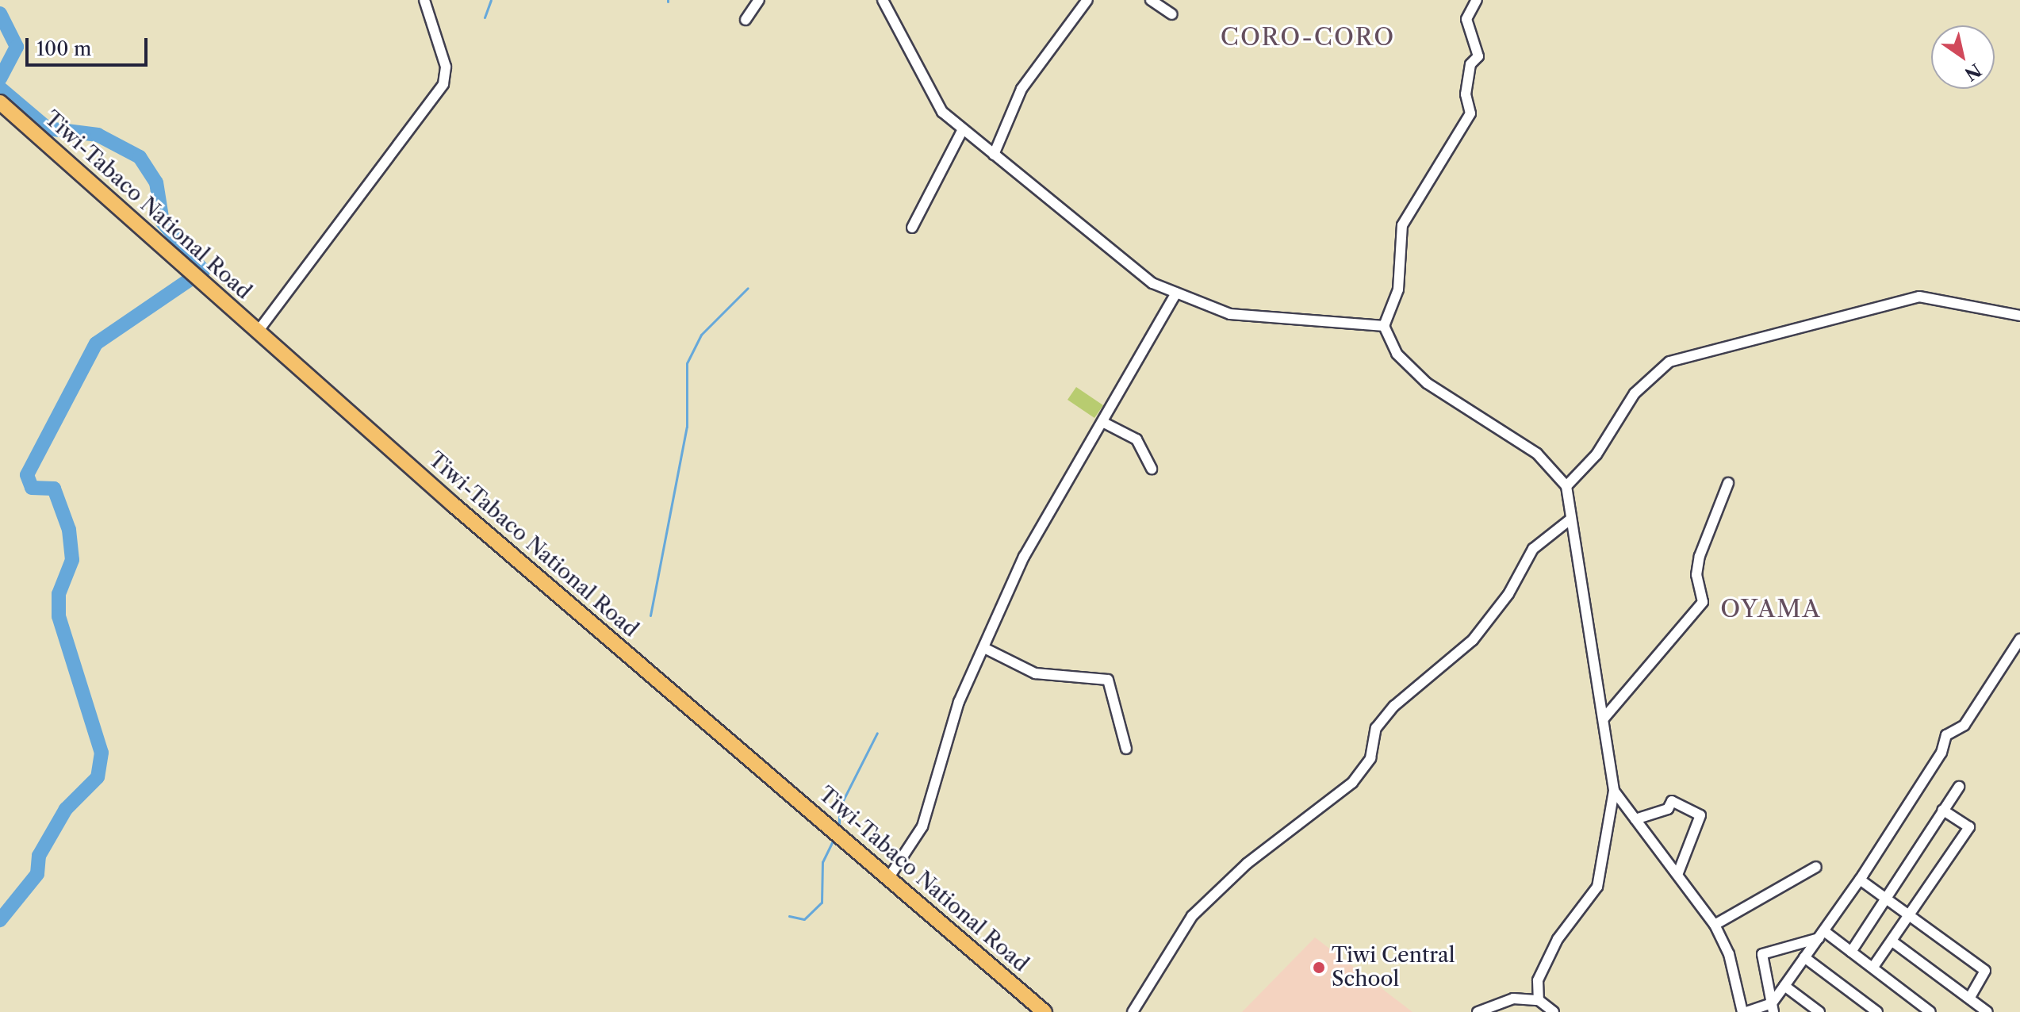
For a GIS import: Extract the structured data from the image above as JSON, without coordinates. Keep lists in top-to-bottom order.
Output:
{
  "streets": {
    "main road": ["Tiwi-Tabaco National Road"]
  },
  "districts": ["CORO-CORO", "OYAMA"],
  "places": ["Tiwi Central School"],
  "scale_bar": "100 m",
  "north": "bottom right"
}
